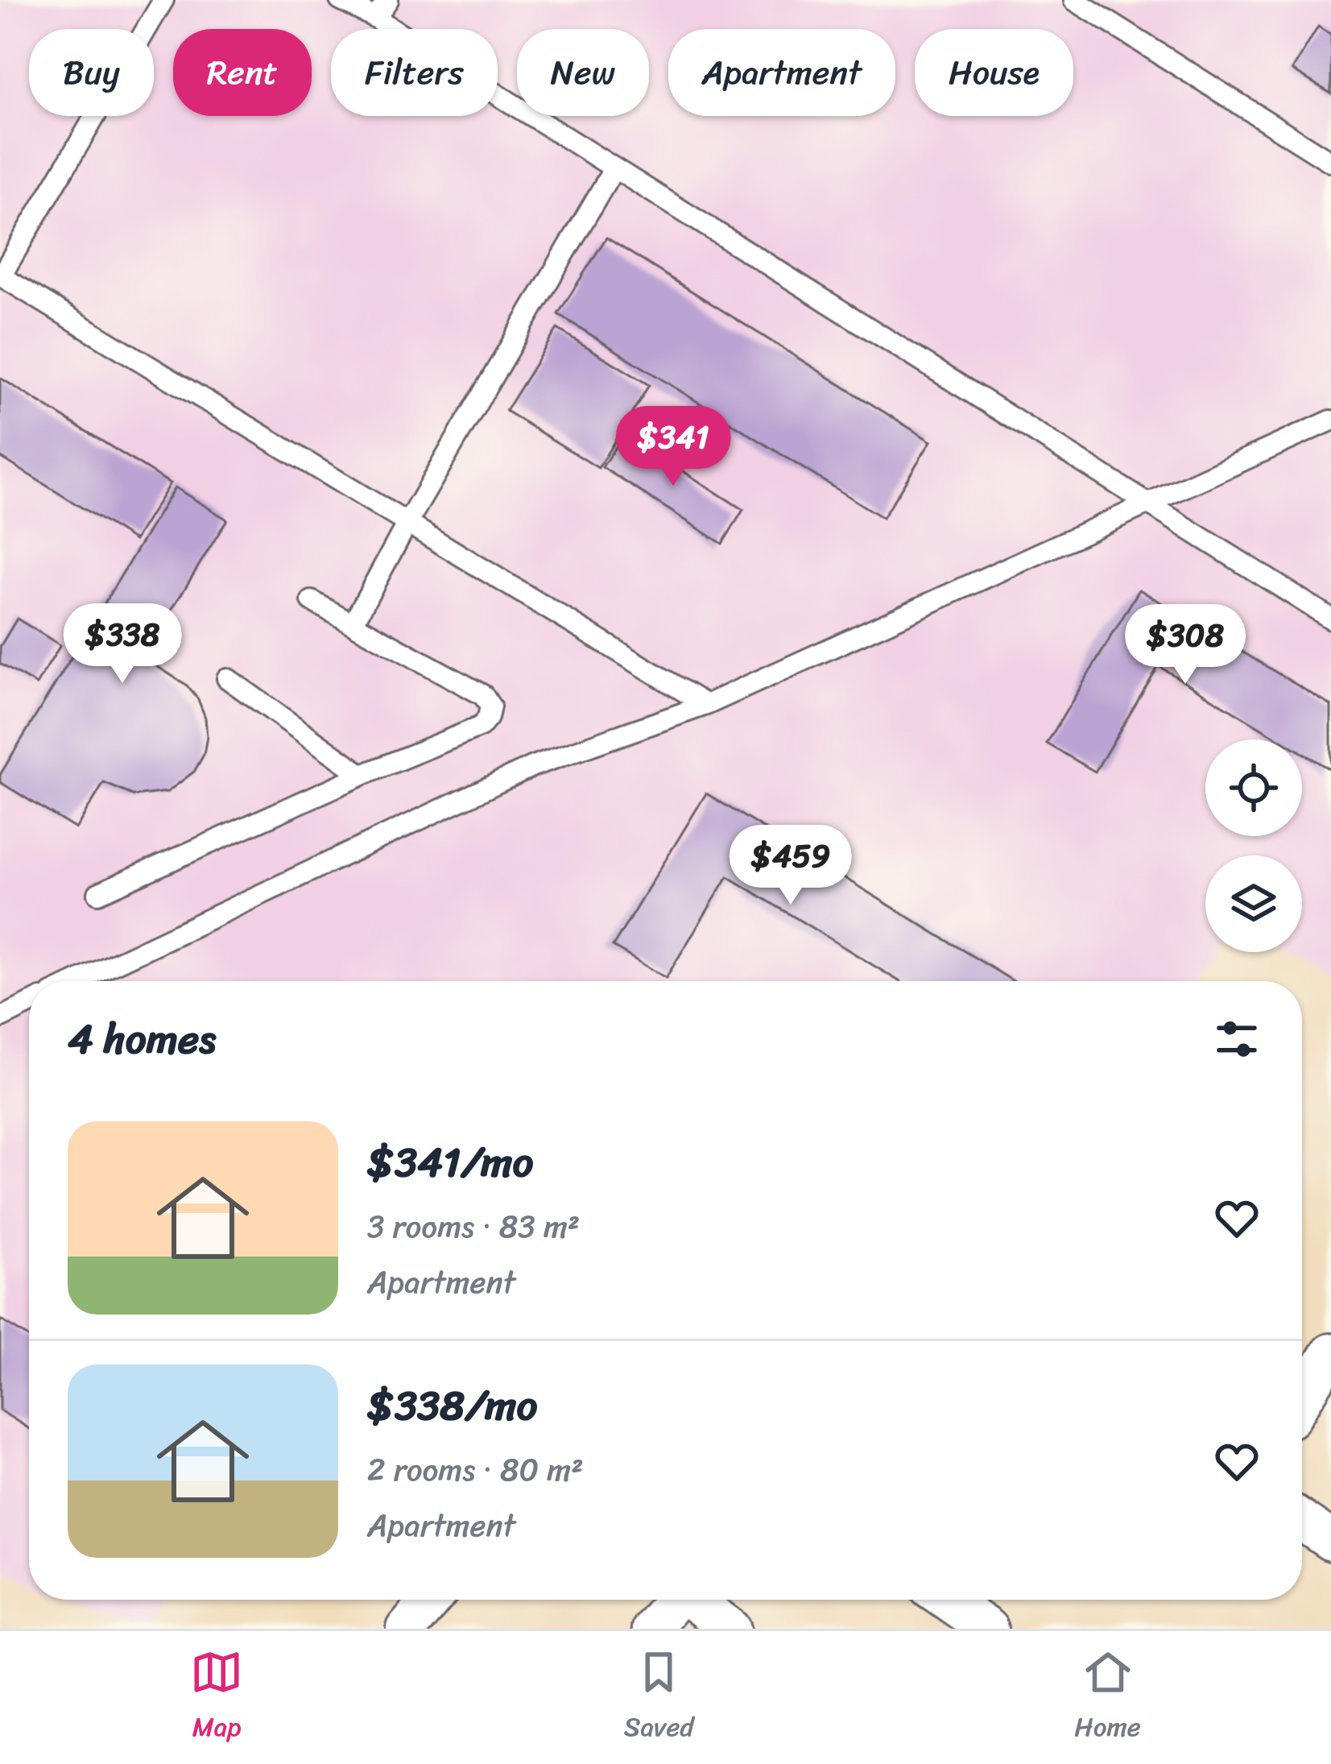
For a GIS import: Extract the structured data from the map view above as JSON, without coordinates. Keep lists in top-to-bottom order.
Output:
{
  "page": {
    "chip": [
      "Buy",
      "Rent",
      "Filters",
      "New",
      "Apartment",
      "House"
    ],
    "price": [
      "$341",
      "$338",
      "$308",
      "$459"
    ],
    "heading": "4 homes",
    "list": [
      {
        "name": "$341/mo",
        "note": "3 rooms · 83 m² · Apartment"
      },
      {
        "name": "$338/mo",
        "note": "2 rooms · 80 m² · Apartment"
      }
    ],
    "tabs": ["Map", "Saved", "Home"]
  }
}
